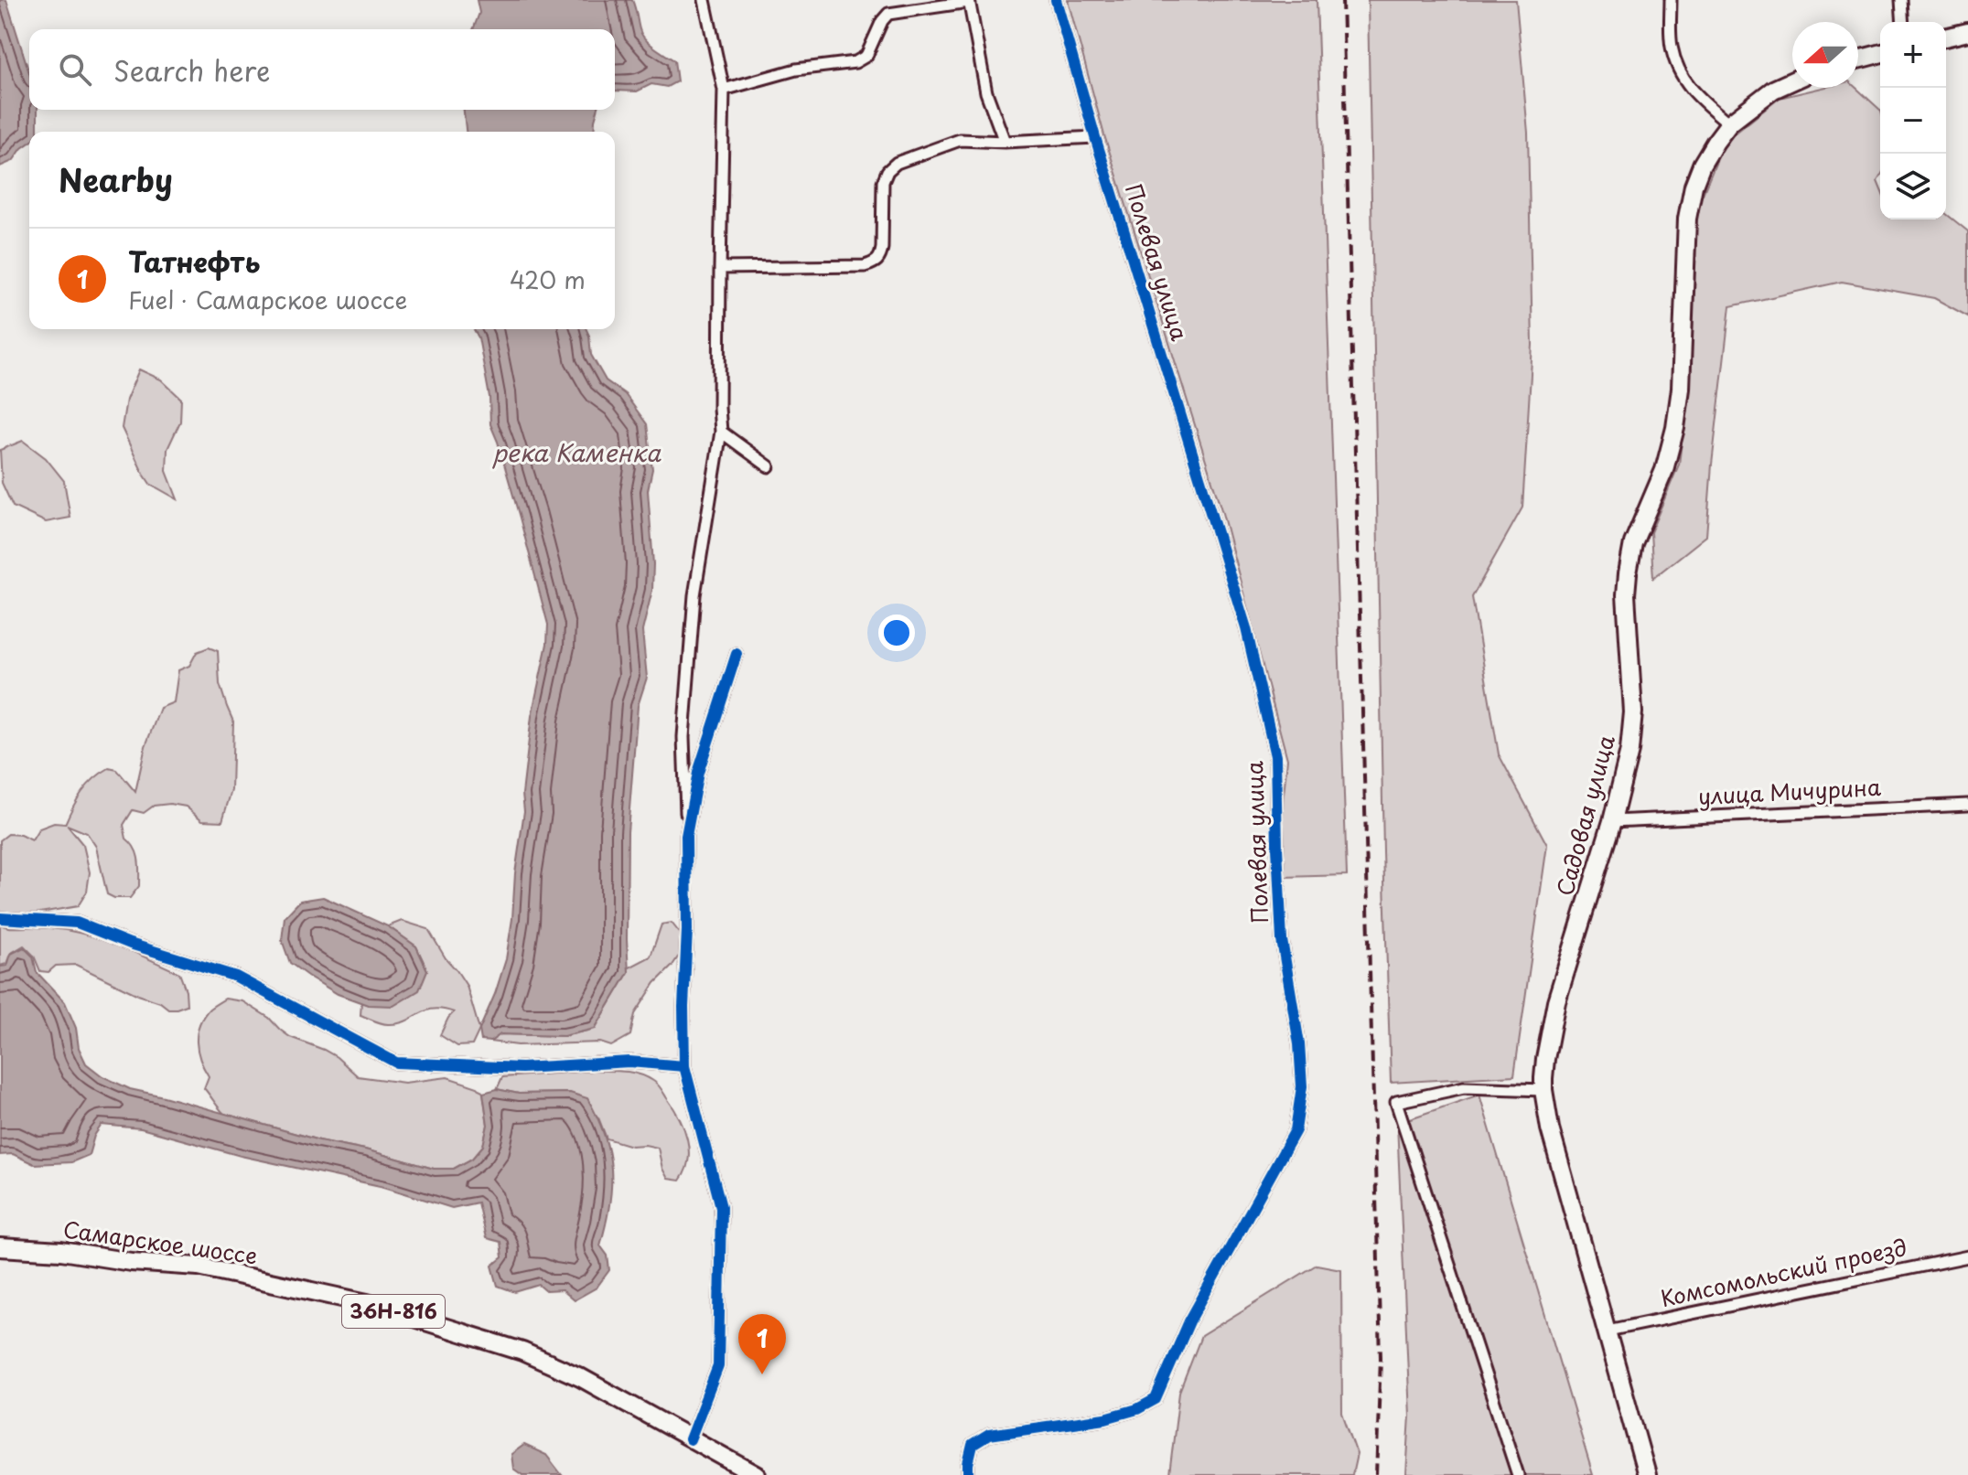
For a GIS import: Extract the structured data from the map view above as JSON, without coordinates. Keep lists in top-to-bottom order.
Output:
{
  "streets": {
    "main road": ["Садовая улица", "Самарское шоссе", "36Н-816"],
    "street": ["Полевая улица", "улица Мичурина", "Комсомольский проезд"]
  },
  "crossings": [
    ["улица Мичурина", "Садовая улица"],
    ["Садовая улица", "Комсомольский проезд"]
  ],
  "water": ["река Каменка"],
  "north": "left",
  "page": {
    "map_buttons": ["+", "−"],
    "search": "Search here",
    "heading": "Nearby",
    "list": [
      {
        "mark": "1",
        "name": "Татнефть",
        "note": "Fuel · Самарское шоссе",
        "value": "420 m"
      }
    ],
    "pins": "1"
  }
}
